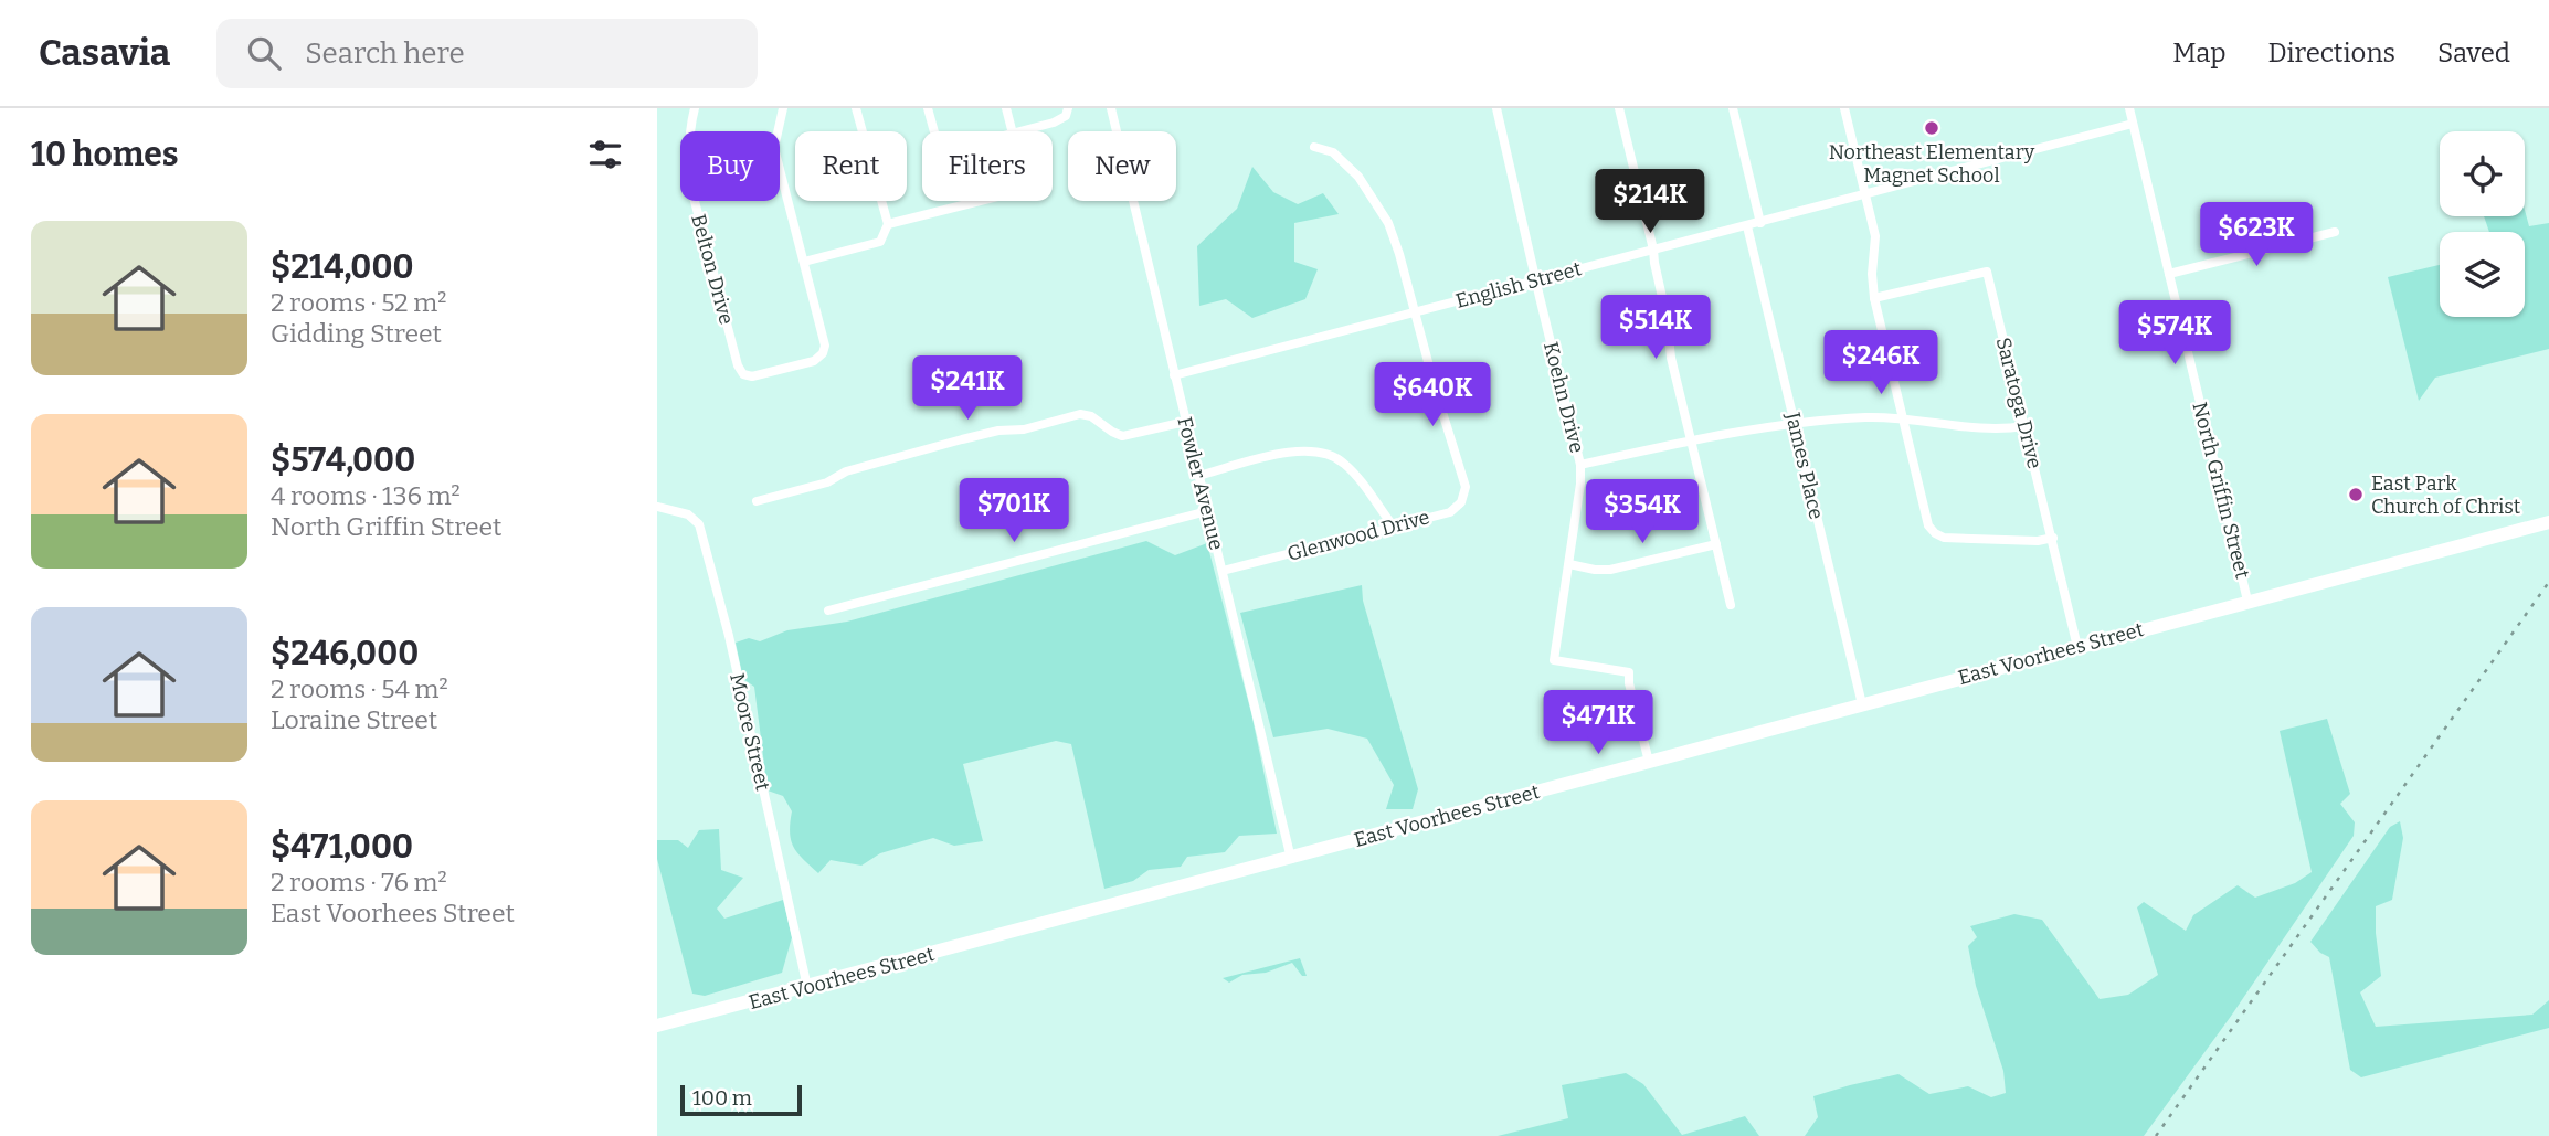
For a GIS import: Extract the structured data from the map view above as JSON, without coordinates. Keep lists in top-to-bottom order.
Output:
{
  "streets": {
    "main road": ["East Voorhees Street"],
    "street": [
      "Belton Drive",
      "English Street",
      "Koehn Drive",
      "Saratoga Drive",
      "James Place",
      "Fowler Avenue",
      "North Griffin Street",
      "Glenwood Drive",
      "Moore Street"
    ]
  },
  "crossings": [
    ["English Street", "Koehn Drive"],
    ["English Street", "James Place"],
    ["English Street", "Fowler Avenue"],
    ["English Street", "North Griffin Street"],
    ["English Street", "Glenwood Drive"],
    ["Koehn Drive", "East Voorhees Street"],
    ["Saratoga Drive", "East Voorhees Street"],
    ["James Place", "East Voorhees Street"],
    ["Fowler Avenue", "Glenwood Drive"],
    ["Fowler Avenue", "East Voorhees Street"],
    ["North Griffin Street", "East Voorhees Street"],
    ["East Voorhees Street", "Moore Street"]
  ],
  "places": ["Northeast Elementary Magnet School", "East Park Church of Christ"],
  "scale_bar": "100 m",
  "page": {
    "header": "Casavia",
    "search": "Search here",
    "nav": ["Map", "Directions", "Saved"],
    "heading": "10 homes",
    "chip": [
      "Buy",
      "Rent",
      "Filters",
      "New"
    ],
    "price": [
      "$214K",
      "$623K",
      "$514K",
      "$574K",
      "$246K",
      "$241K",
      "$640K",
      "$701K",
      "$354K",
      "$471K"
    ],
    "list": [
      {
        "name": "$214,000",
        "note": "2 rooms · 52 m² · Gidding Street"
      },
      {
        "name": "$574,000",
        "note": "4 rooms · 136 m² · North Griffin Street"
      },
      {
        "name": "$246,000",
        "note": "2 rooms · 54 m² · Loraine Street"
      },
      {
        "name": "$471,000",
        "note": "2 rooms · 76 m² · East Voorhees Street"
      }
    ],
    "scale": "100 m"
  }
}
